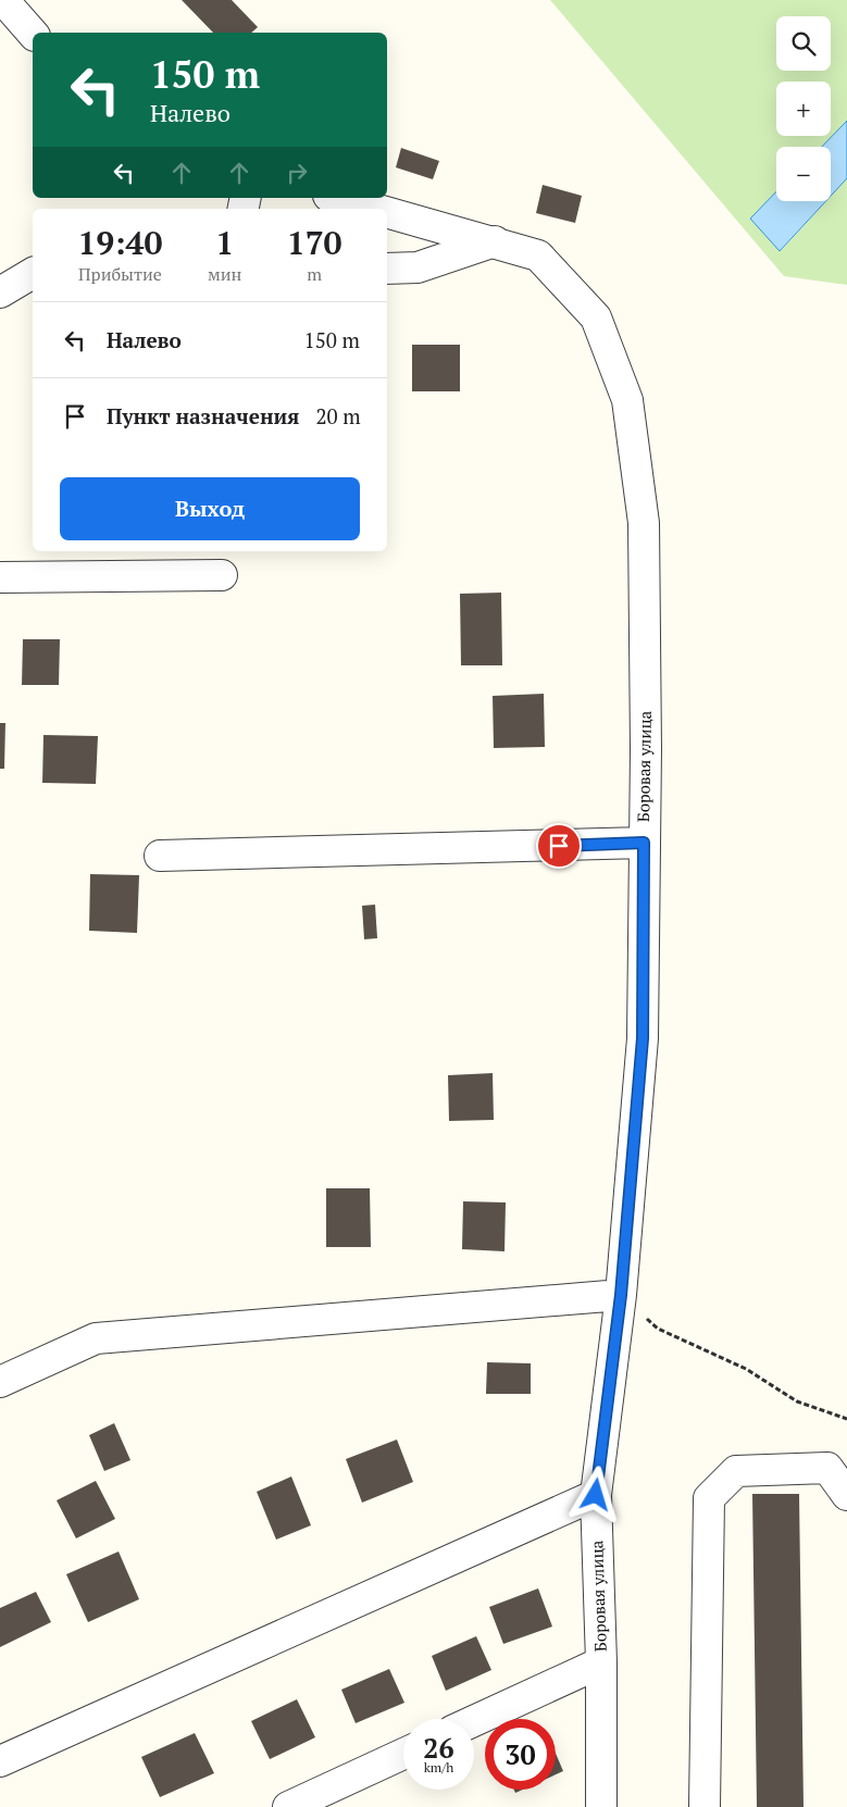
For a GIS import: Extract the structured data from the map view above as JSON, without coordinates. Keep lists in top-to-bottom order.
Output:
{
  "streets": {
    "street": ["Боровая улица"]
  },
  "page": {
    "map_buttons": ["+", "−"],
    "turn": ["150 m", "Налево"],
    "eta": [
      "19:40",
      "Прибытие",
      "1",
      "мин",
      "170",
      "m"
    ],
    "list": [
      {
        "name": "Налево",
        "value": "150 m"
      },
      {
        "name": "Пункт назначения",
        "value": "20 m"
      }
    ],
    "buttons": "Выход",
    "speed": "26 km/h",
    "limit": "30"
  }
}
